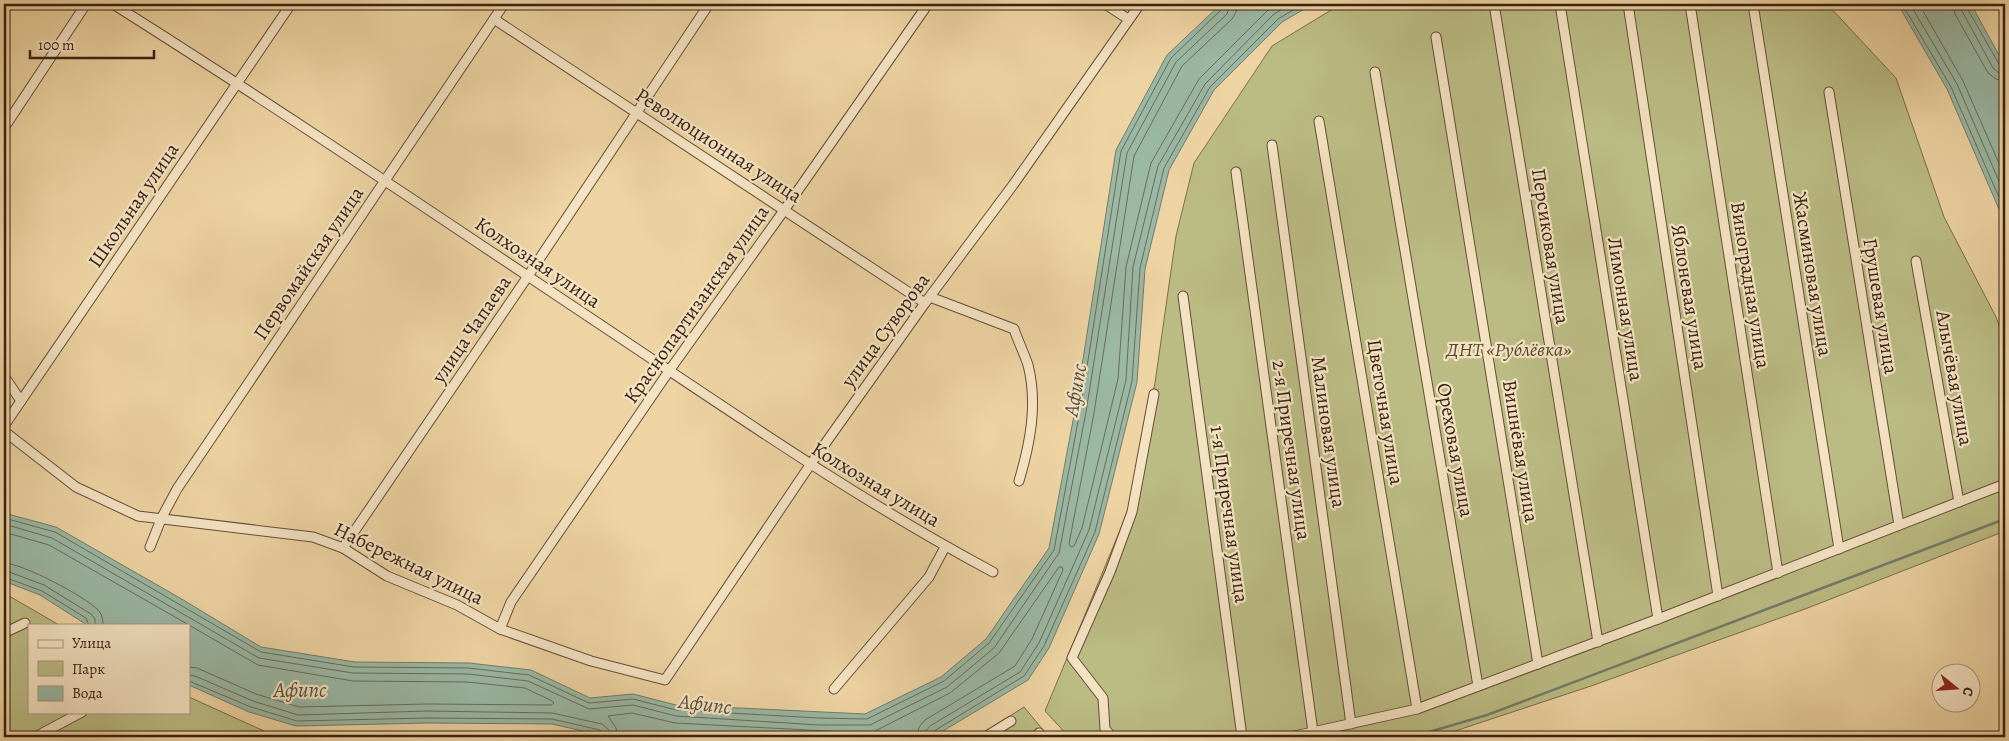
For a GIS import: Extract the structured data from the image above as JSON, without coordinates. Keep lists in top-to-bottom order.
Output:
{
  "streets": {
    "street": [
      "Революционная улица",
      "Школьная улица",
      "Персиковая улица",
      "Колхозная улица",
      "Первомайская улица",
      "Жасминовая улица",
      "Виноградная улица",
      "Яблоневая улица",
      "Краснопартизанская улица",
      "Грушевая улица",
      "Лимонная улица",
      "улица Чапаева",
      "улица Суворова",
      "Алычёвая улица",
      "Цветочная улица",
      "Малиновая улица",
      "2-я Приречная улица",
      "Ореховая улица",
      "Вишнёвая улица",
      "1-я Приречная улица",
      "Набережная улица"
    ]
  },
  "crossings": [
    ["Революционная улица", "Первомайская улица"],
    ["Революционная улица", "Краснопартизанская улица"],
    ["Революционная улица", "улица Чапаева"],
    ["Революционная улица", "улица Суворова"],
    ["Школьная улица", "Колхозная улица"],
    ["Колхозная улица", "Первомайская улица"],
    ["Колхозная улица", "Краснопартизанская улица"],
    ["Колхозная улица", "улица Чапаева"],
    ["Колхозная улица", "улица Суворова"],
    ["Первомайская улица", "Набережная улица"],
    ["Краснопартизанская улица", "Набережная улица"],
    ["улица Чапаева", "Набережная улица"],
    ["улица Суворова", "Набережная улица"]
  ],
  "water": ["Афипс"],
  "parks": ["ДНТ «Рублёвка»"],
  "legend": ["Улица", "Парк", "Вода"],
  "scale_bar": "100 m",
  "north": "right"
}
